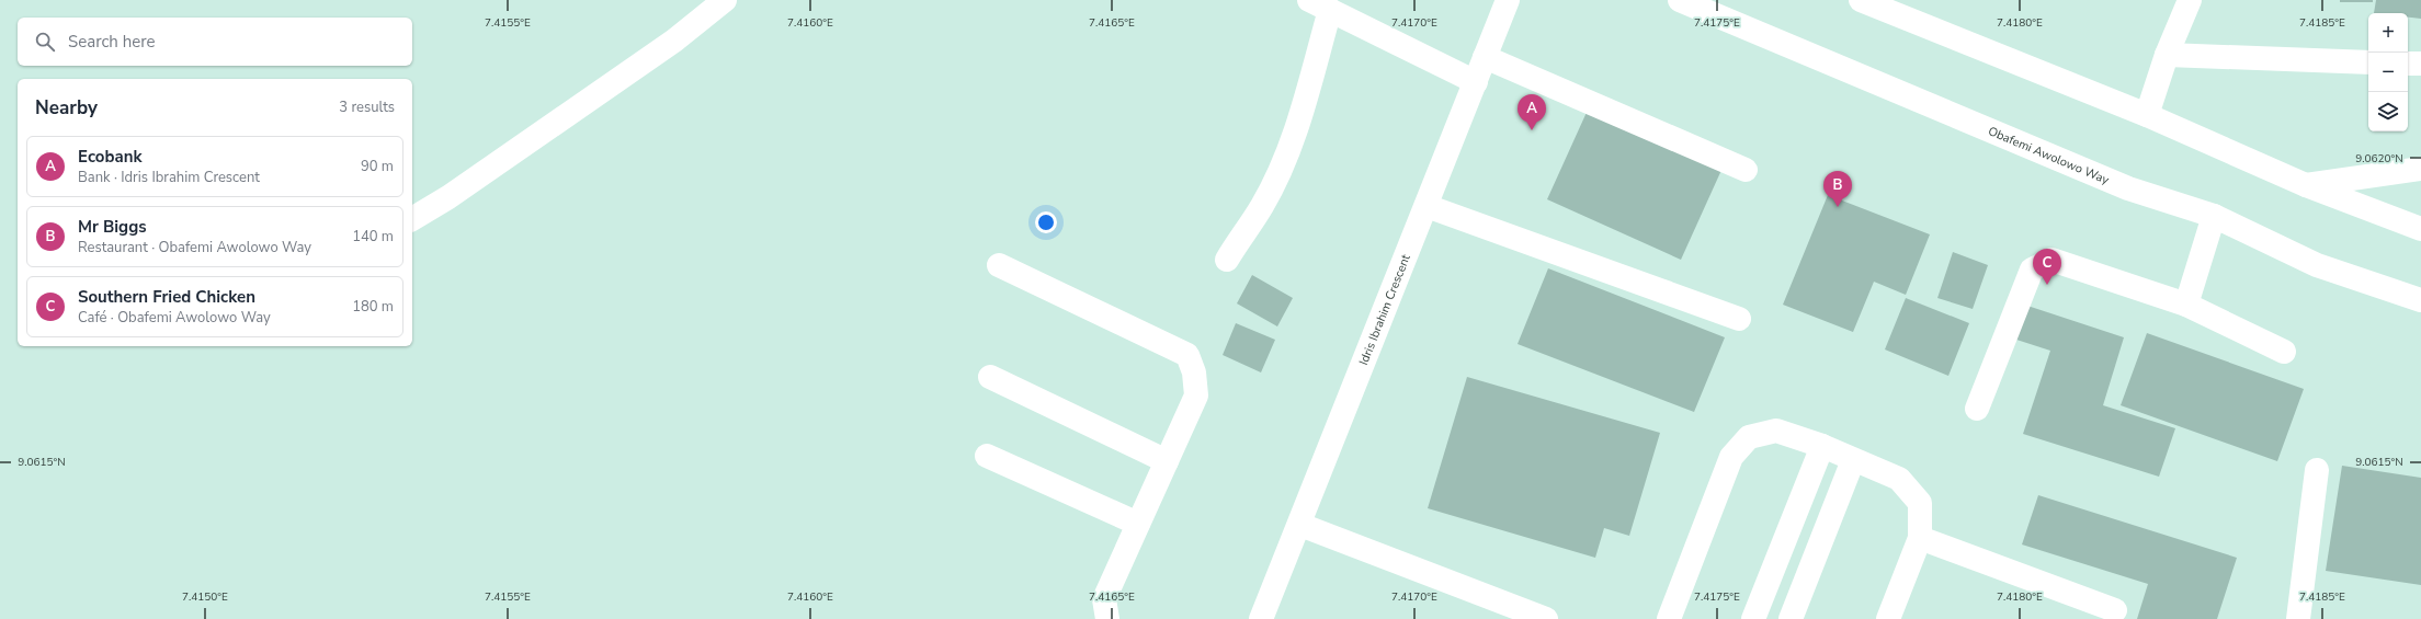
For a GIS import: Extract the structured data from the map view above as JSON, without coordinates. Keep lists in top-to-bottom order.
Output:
{
  "streets": {
    "street": ["Obafemi Awolowo Way", "Idris Ibrahim Crescent"]
  },
  "page": {
    "map_buttons": ["+", "−"],
    "search": "Search here",
    "heading": ["Nearby", "3 results"],
    "pins": ["A", "B", "C"],
    "list": [
      {
        "mark": "A",
        "name": "Ecobank",
        "note": "Bank · Idris Ibrahim Crescent",
        "value": "90 m"
      },
      {
        "mark": "B",
        "name": "Mr Biggs",
        "note": "Restaurant · Obafemi Awolowo Way",
        "value": "140 m"
      },
      {
        "mark": "C",
        "name": "Southern Fried Chicken",
        "note": "Café · Obafemi Awolowo Way",
        "value": "180 m"
      }
    ]
  },
  "coordinates": [
    "7.4155°E",
    "7.4160°E",
    "7.4165°E",
    "7.4170°E",
    "7.4175°E",
    "7.4180°E",
    "7.4185°E",
    "9.0620°N",
    "9.0615°N",
    "7.4150°E"
  ]
}
